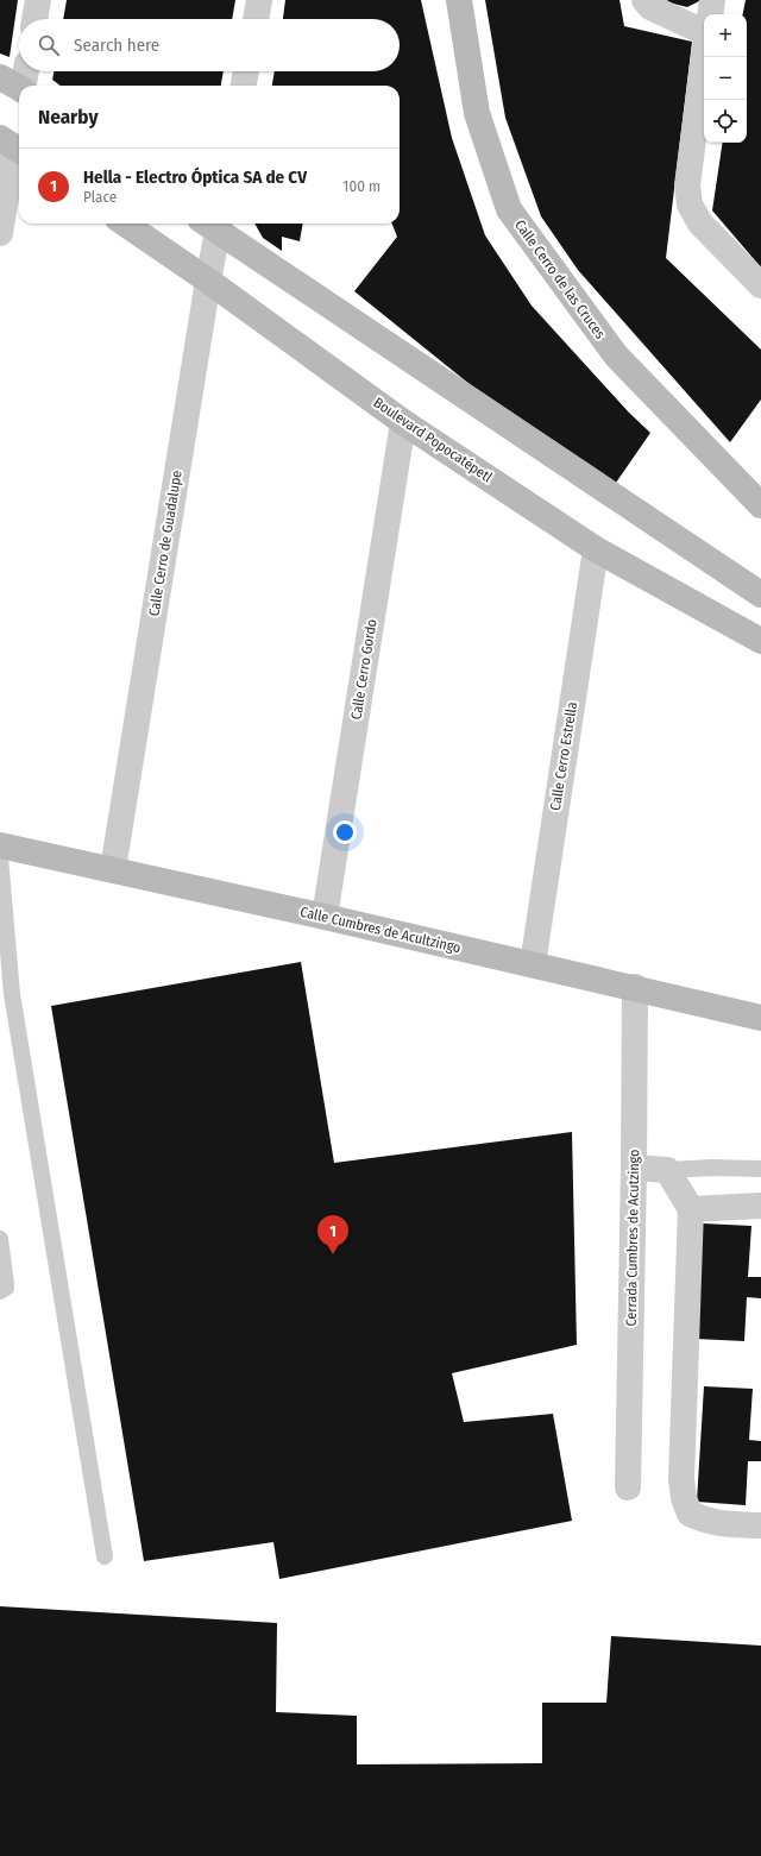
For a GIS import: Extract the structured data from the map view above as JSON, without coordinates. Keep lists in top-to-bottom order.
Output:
{
  "streets": {
    "street": [
      "Calle Cerro de las Cruces",
      "Boulevard Popocatépetl",
      "Calle Cerro de Guadalupe",
      "Calle Cerro Gordo",
      "Calle Cerro Estrella",
      "Calle Cumbres de Acultzingo",
      "Cerrada Cumbres de Acutzingo"
    ]
  },
  "crossings": [
    ["Boulevard Popocatépetl", "Calle Cerro de Guadalupe"],
    ["Boulevard Popocatépetl", "Calle Cerro Gordo"],
    ["Boulevard Popocatépetl", "Calle Cerro Estrella"],
    ["Calle Cerro de Guadalupe", "Calle Cumbres de Acultzingo"],
    ["Calle Cerro Gordo", "Calle Cumbres de Acultzingo"],
    ["Calle Cerro Estrella", "Calle Cumbres de Acultzingo"],
    ["Calle Cumbres de Acultzingo", "Cerrada Cumbres de Acutzingo"]
  ],
  "page": {
    "map_buttons": ["+", "−"],
    "search": "Search here",
    "heading": "Nearby",
    "list": [
      {
        "mark": "1",
        "name": "Hella - Electro Óptica SA de CV",
        "note": "Place",
        "value": "100 m"
      }
    ],
    "pins": "1"
  }
}
